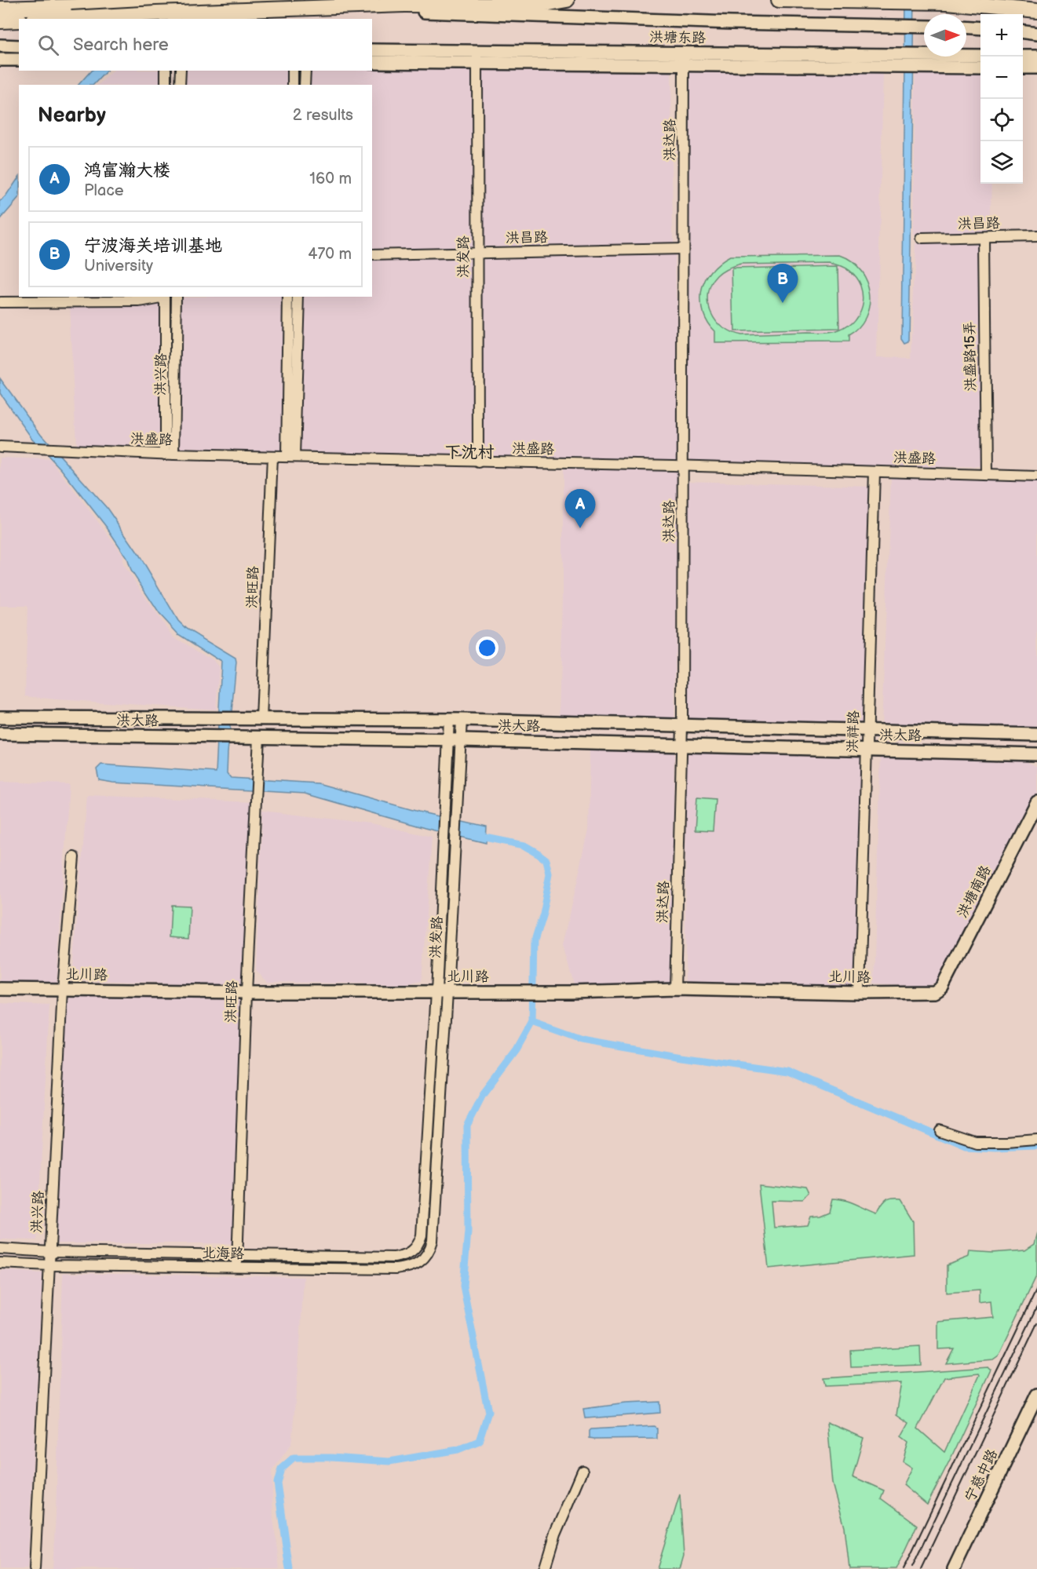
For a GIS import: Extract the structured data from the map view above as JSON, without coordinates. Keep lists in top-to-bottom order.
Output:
{
  "streets": {
    "main road": [
      "洪塘东路",
      "洪大路",
      "洪塘南路",
      "北川路",
      "宁慈中路"
    ],
    "street": [
      "洪达路",
      "洪昌路",
      "洪发路",
      "洪盛路15弄",
      "洪兴路",
      "洪盛路",
      "洪旺路",
      "洪祥路",
      "北海路"
    ]
  },
  "crossings": [
    ["洪塘东路", "洪达路"],
    ["洪塘东路", "洪发路"],
    ["洪达路", "洪昌路"],
    ["洪达路", "洪盛路"],
    ["洪达路", "洪大路"],
    ["洪达路", "北川路"],
    ["洪昌路", "洪发路"],
    ["洪昌路", "洪盛路15弄"],
    ["洪发路", "洪盛路"],
    ["洪发路", "洪大路"],
    ["洪发路", "北川路"],
    ["洪发路", "北海路"],
    ["洪盛路15弄", "洪盛路"],
    ["洪兴路", "洪盛路"],
    ["洪兴路", "北川路"],
    ["洪兴路", "北海路"],
    ["洪盛路", "洪旺路"],
    ["洪盛路", "洪祥路"],
    ["洪旺路", "洪大路"],
    ["洪旺路", "北川路"],
    ["洪旺路", "北海路"],
    ["洪大路", "洪祥路"],
    ["洪祥路", "北川路"],
    ["洪塘南路", "北川路"]
  ],
  "districts": ["下沈村"],
  "north": "right",
  "page": {
    "map_buttons": ["+", "−"],
    "search": "Search here",
    "heading": ["Nearby", "2 results"],
    "list": [
      {
        "mark": "A",
        "name": "鸿富瀚大楼",
        "note": "Place",
        "value": "160 m"
      },
      {
        "mark": "B",
        "name": "宁波海关培训基地",
        "note": "University",
        "value": "470 m"
      }
    ],
    "pins": ["B", "A"]
  }
}
